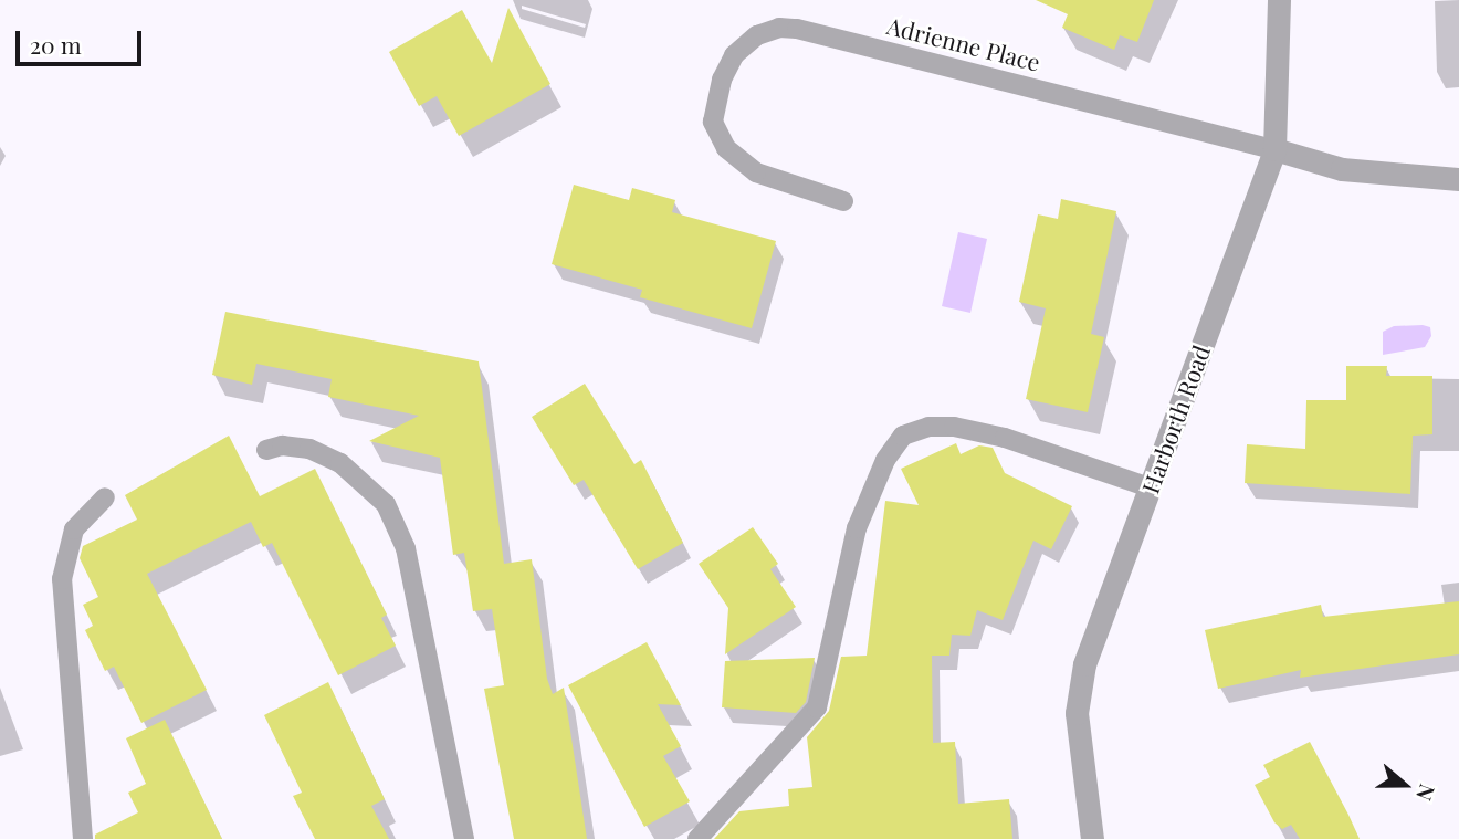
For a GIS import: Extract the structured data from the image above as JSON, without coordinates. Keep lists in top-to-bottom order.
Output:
{
  "streets": {
    "street": ["Harborth Road"],
    "lane": ["Adrienne Place"]
  },
  "crossings": [
    ["Adrienne Place", "Harborth Road"]
  ],
  "scale_bar": "20 m",
  "north": "right"
}
